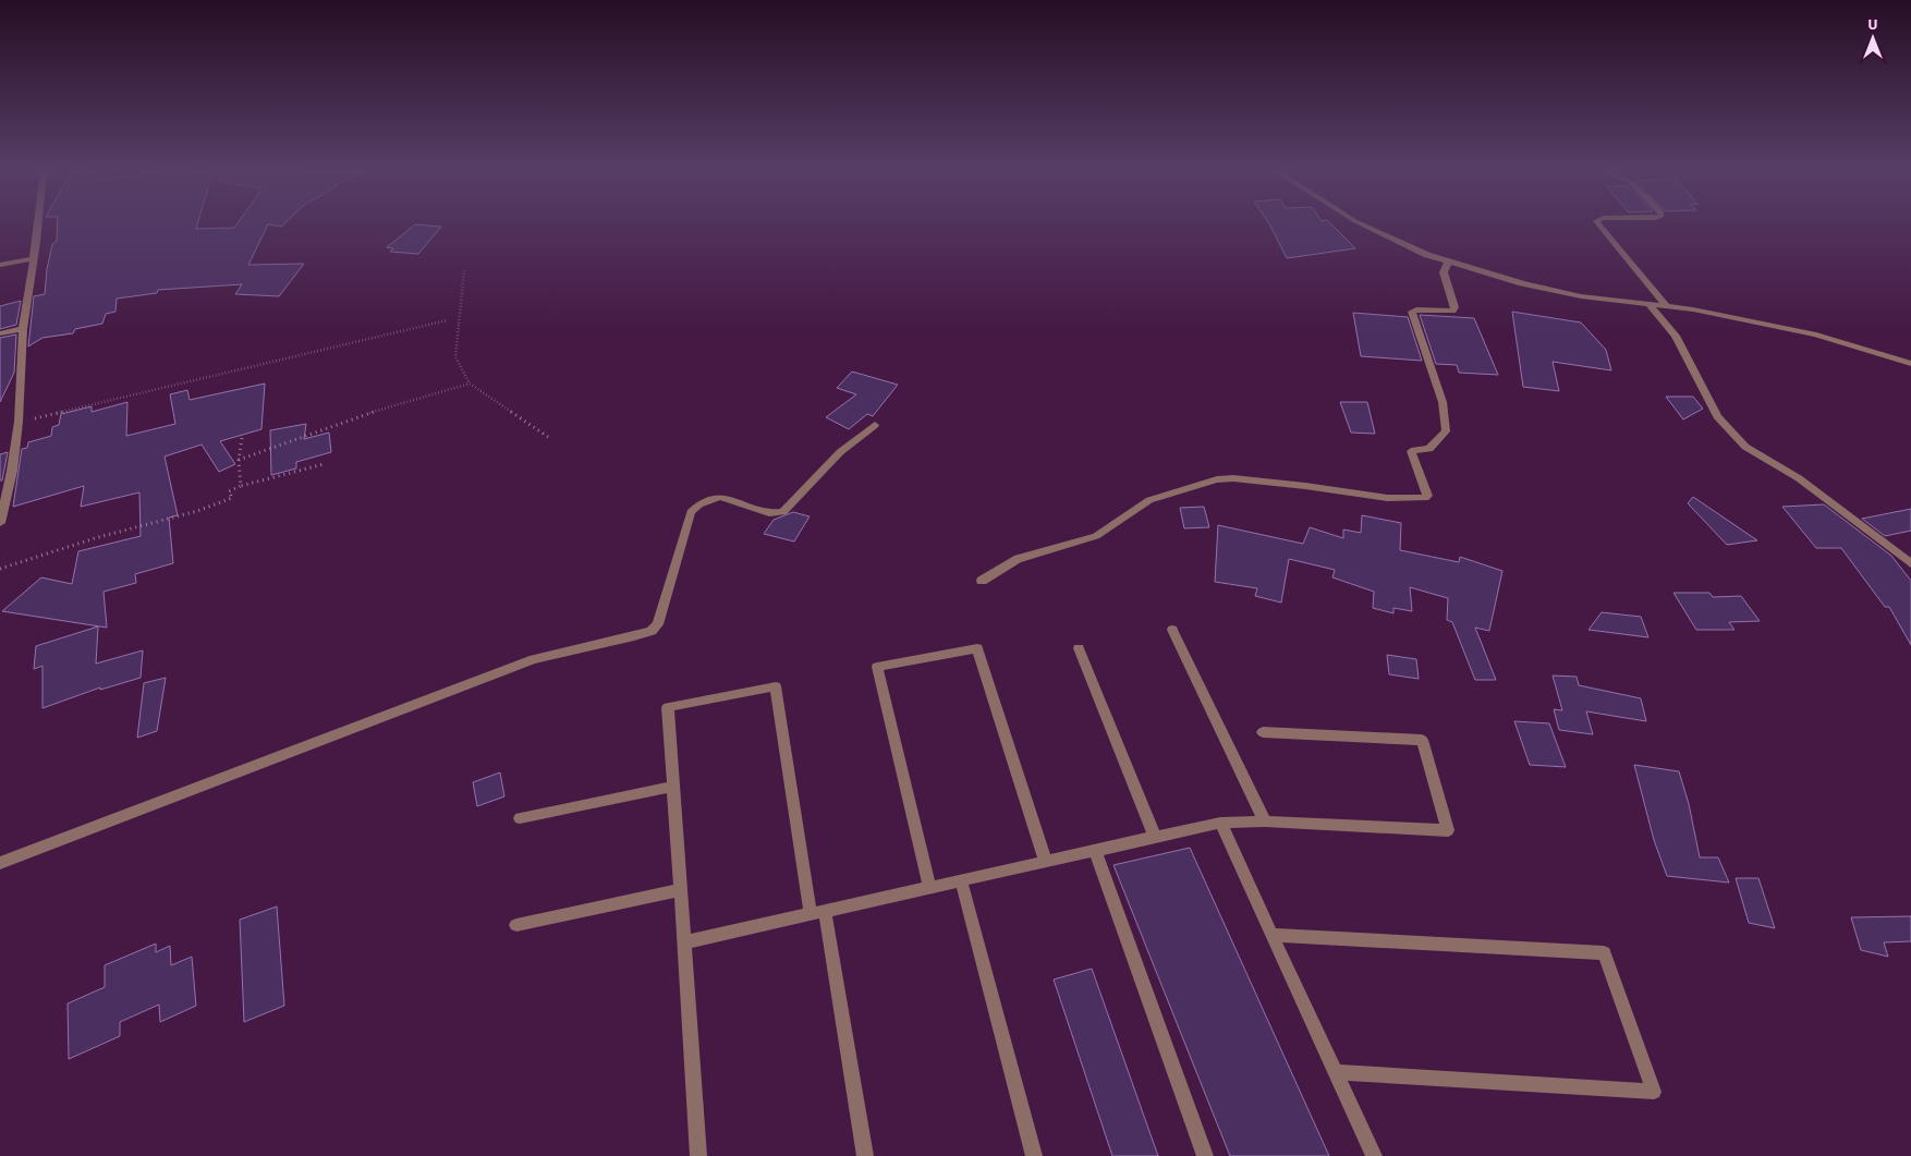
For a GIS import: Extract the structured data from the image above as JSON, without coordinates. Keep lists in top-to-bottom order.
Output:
{
  "north": "top"
}
